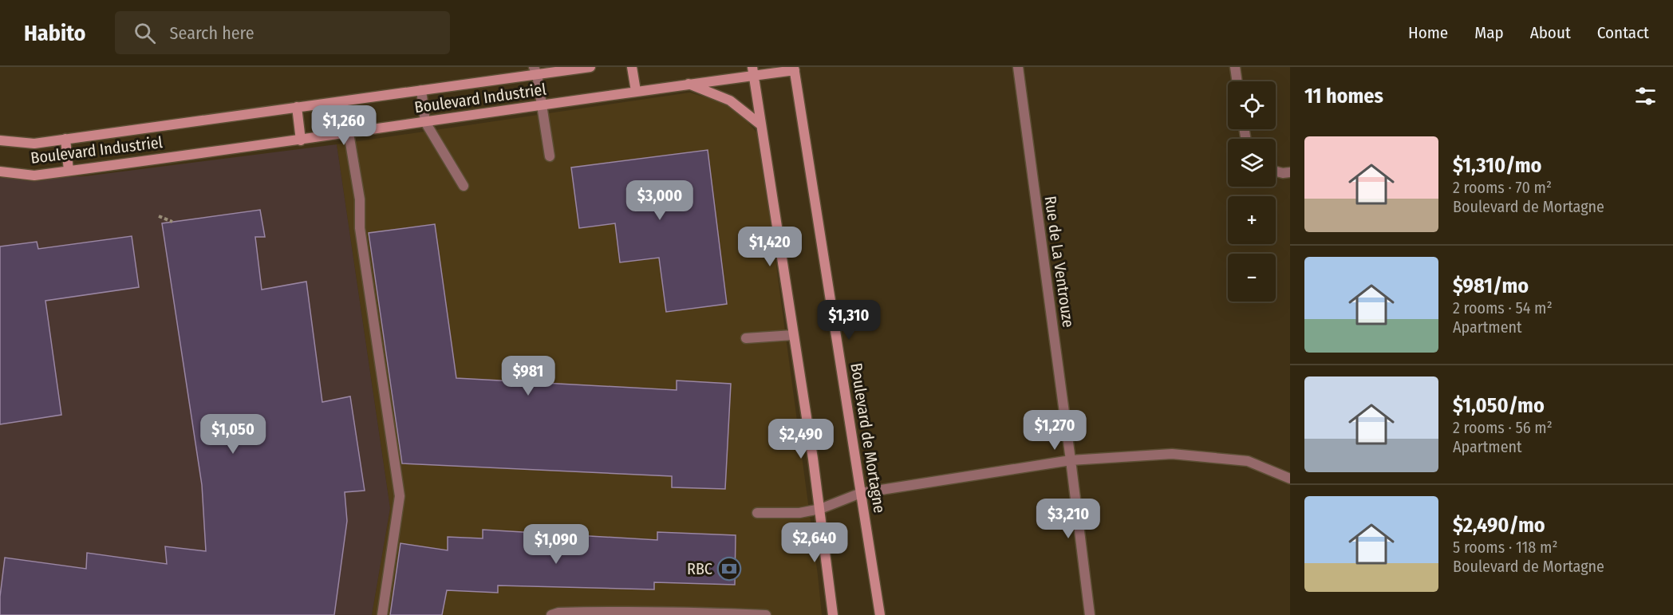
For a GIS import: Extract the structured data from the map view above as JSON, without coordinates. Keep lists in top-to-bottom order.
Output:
{
  "streets": {
    "street": ["Boulevard Industriel", "Rue de La Ventrouze", "Boulevard de Mortagne"]
  },
  "crossings": [
    ["Boulevard Industriel", "Boulevard de Mortagne"]
  ],
  "places": {
    "bank": ["RBC"]
  },
  "page": {
    "header": "Habito",
    "search": "Search here",
    "nav": [
      "Home",
      "Map",
      "About",
      "Contact"
    ],
    "heading": "11 homes",
    "map_buttons": ["+", "−"],
    "price": [
      "$1,260",
      "$3,000",
      "$1,420",
      "$1,310",
      "$981",
      "$1,270",
      "$1,050",
      "$2,490",
      "$3,210",
      "$2,640",
      "$1,090"
    ],
    "list": [
      {
        "name": "$1,310/mo",
        "note": "2 rooms · 70 m² · Boulevard de Mortagne"
      },
      {
        "name": "$981/mo",
        "note": "2 rooms · 54 m² · Apartment"
      },
      {
        "name": "$1,050/mo",
        "note": "2 rooms · 56 m² · Apartment"
      },
      {
        "name": "$2,490/mo",
        "note": "5 rooms · 118 m² · Boulevard de Mortagne"
      }
    ]
  }
}
